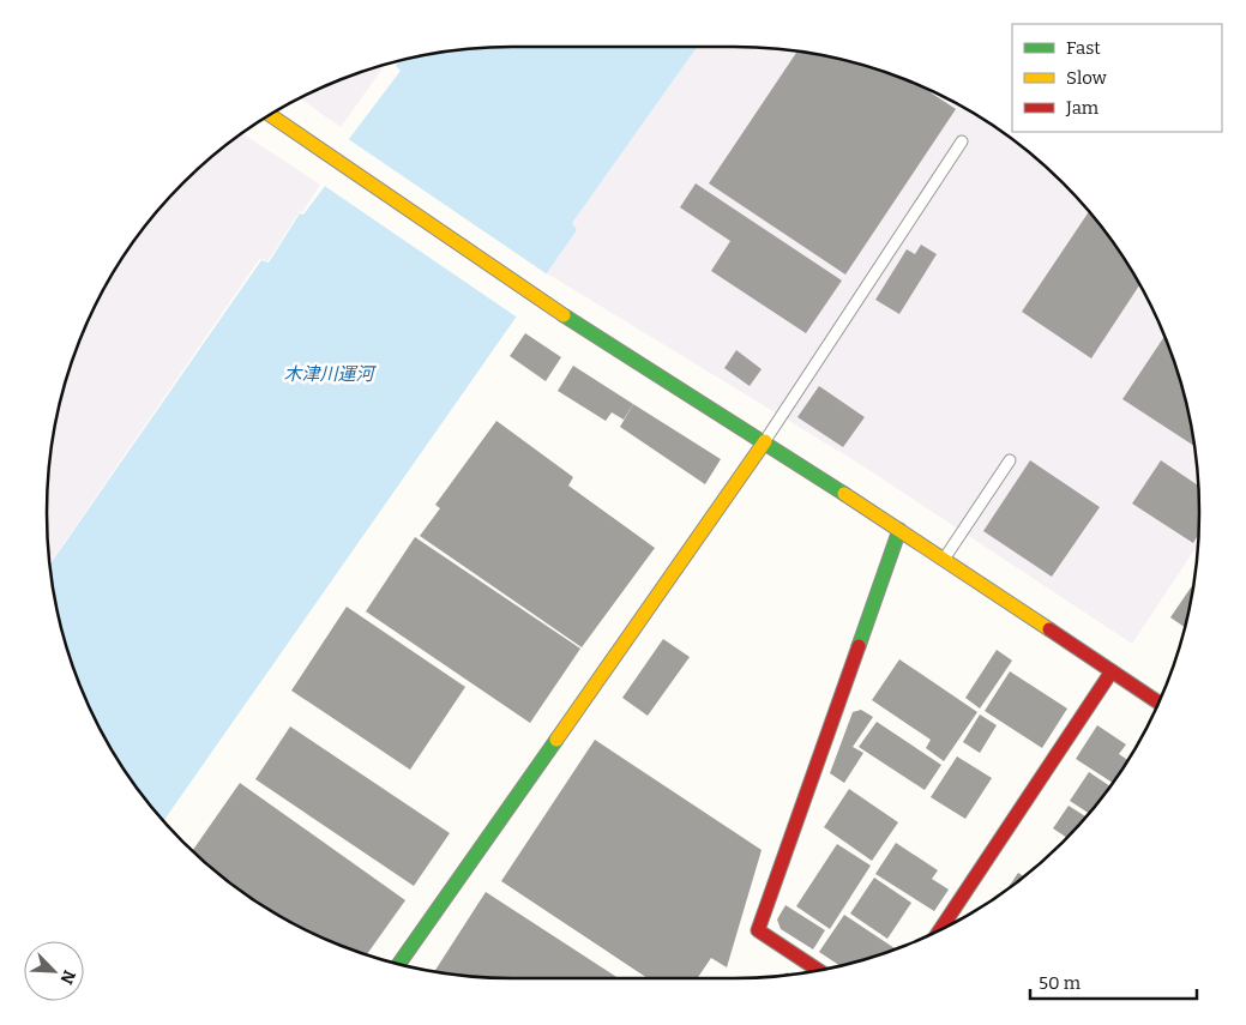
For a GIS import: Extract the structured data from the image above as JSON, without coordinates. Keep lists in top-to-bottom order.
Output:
{
  "water": ["木津川運河"],
  "legend": ["Fast", "Slow", "Jam"],
  "scale_bar": "50 m",
  "north": "bottom right"
}
